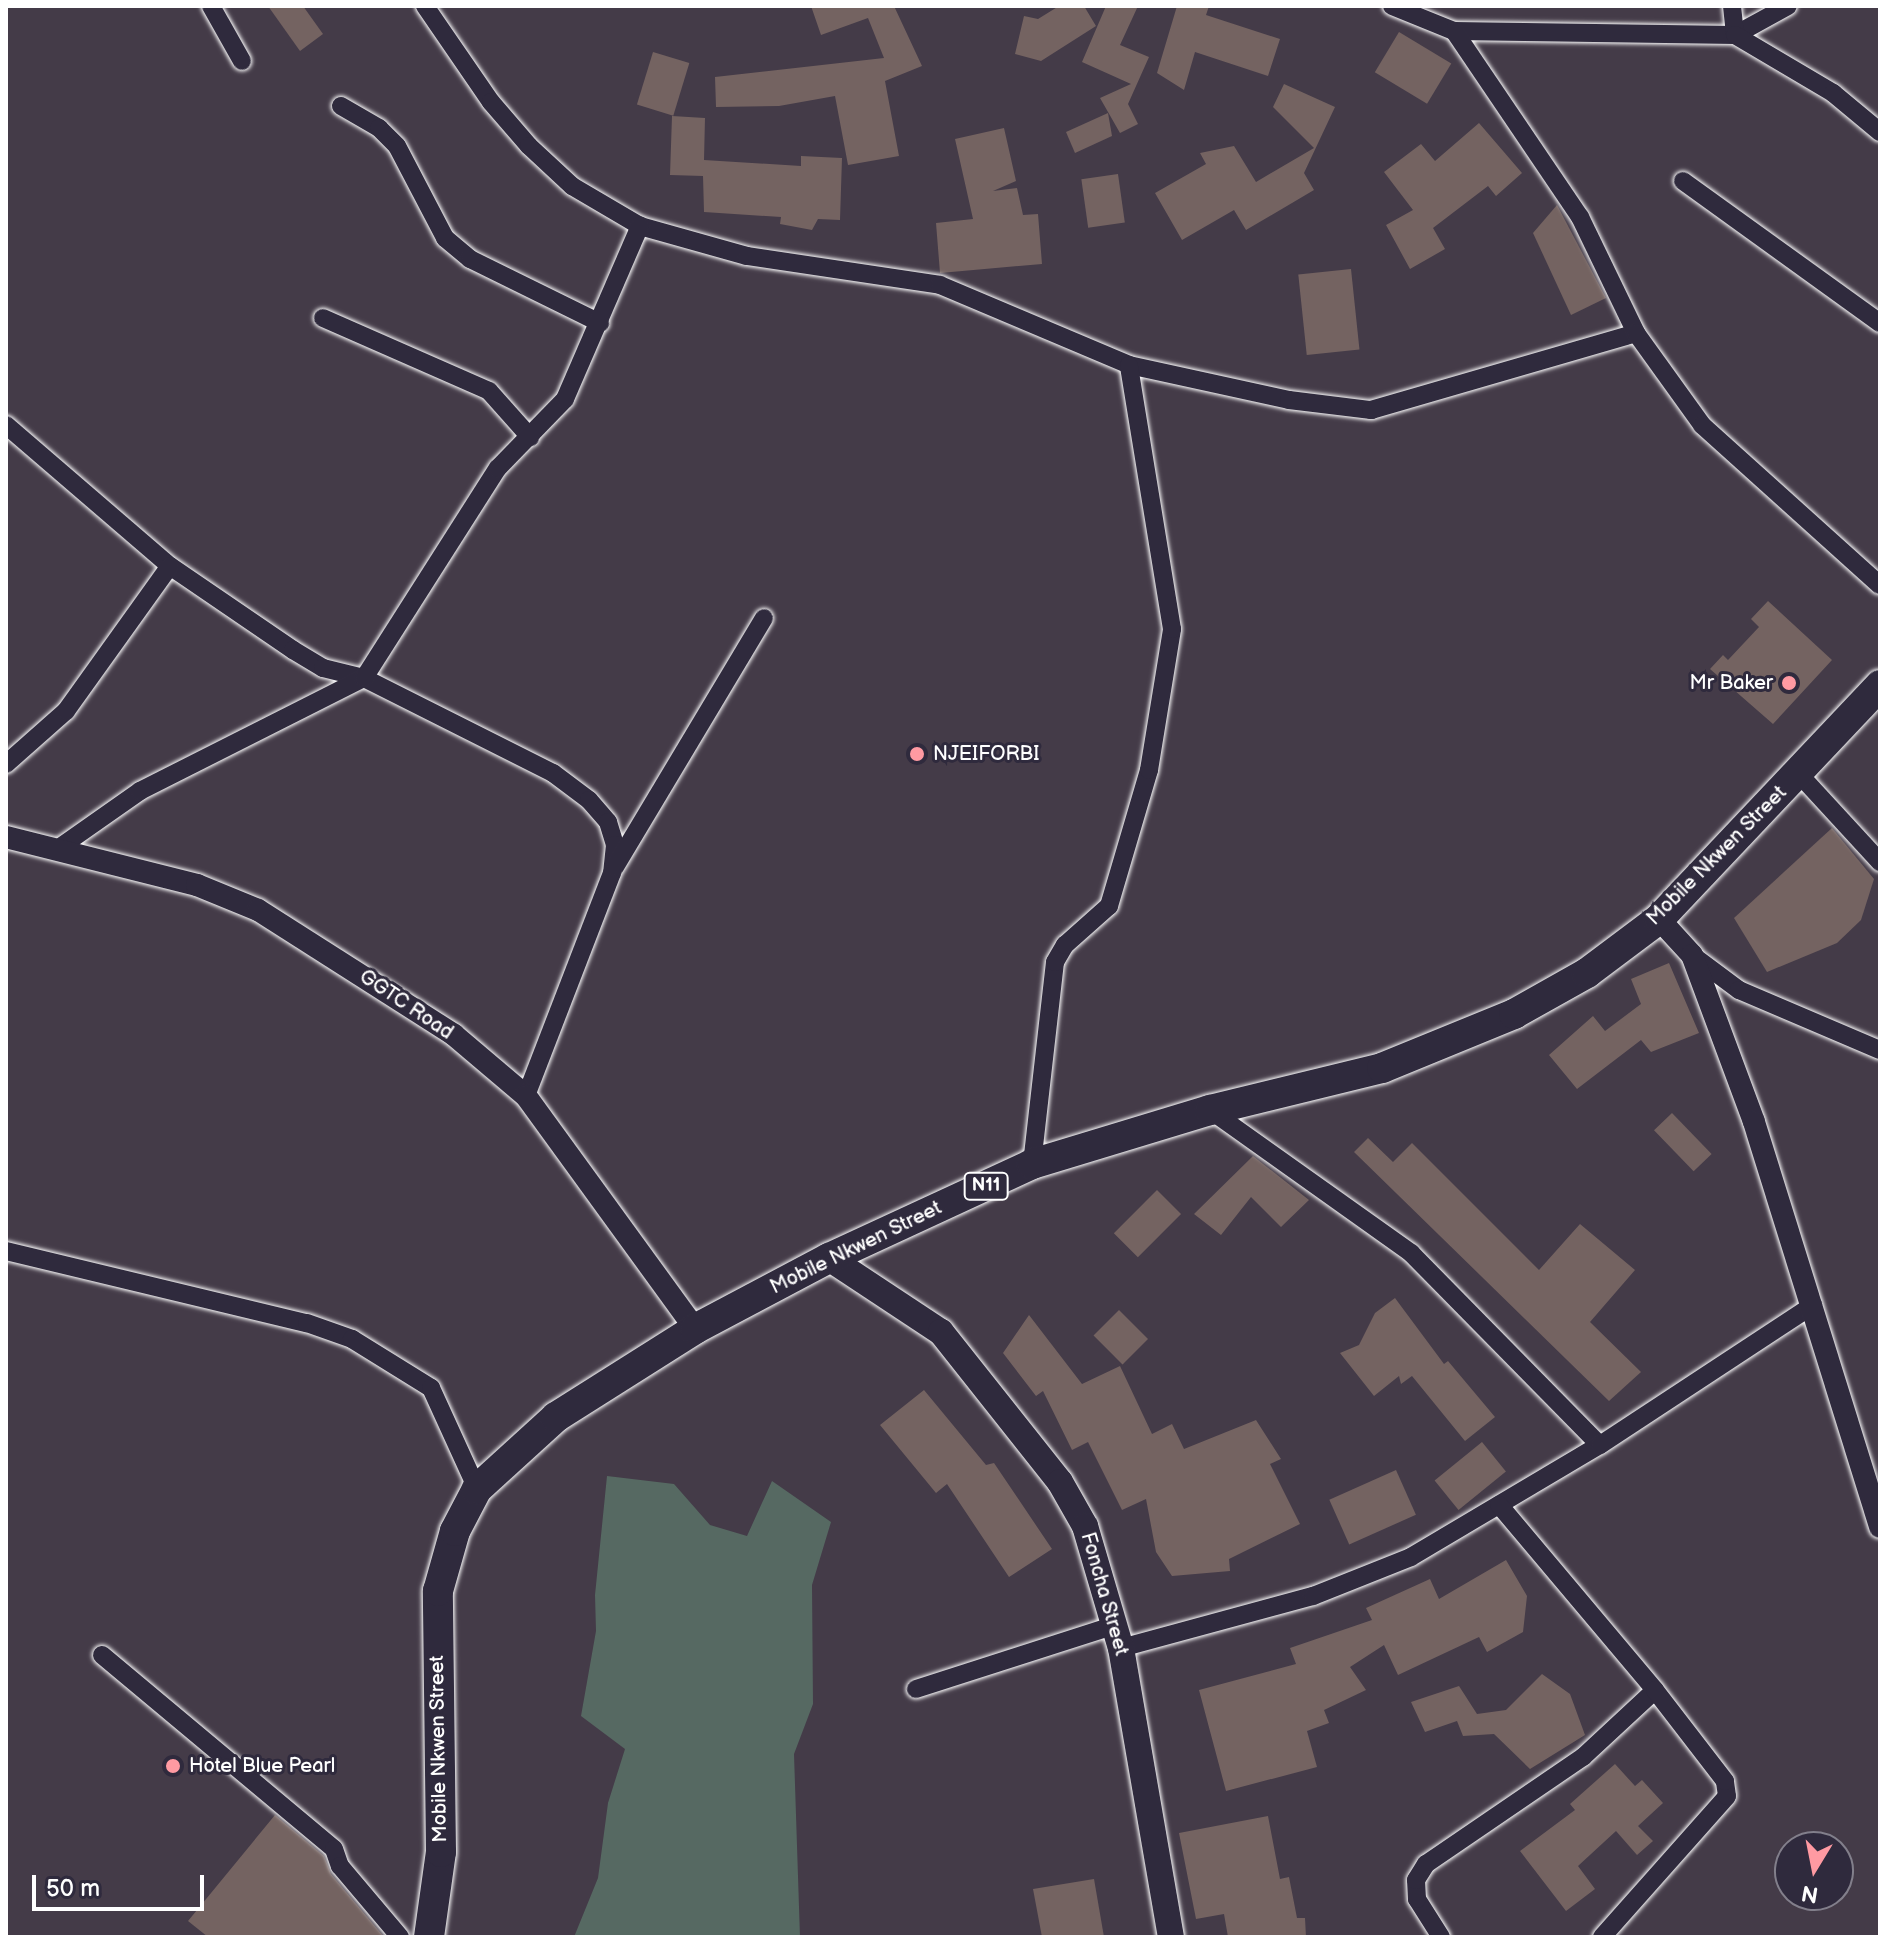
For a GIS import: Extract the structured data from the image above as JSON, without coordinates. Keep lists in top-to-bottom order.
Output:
{
  "streets": {
    "highway": ["Mobile Nkwen Street", "N11"],
    "main road": ["Foncha Street"],
    "street": ["GGTC Road"]
  },
  "crossings": [
    ["Mobile Nkwen Street", "GGTC Road"],
    ["Mobile Nkwen Street", "Foncha Street"]
  ],
  "places": ["Mr Baker", "NJEIFORBI", "Hotel Blue Pearl"],
  "scale_bar": "50 m",
  "north": "bottom"
}
